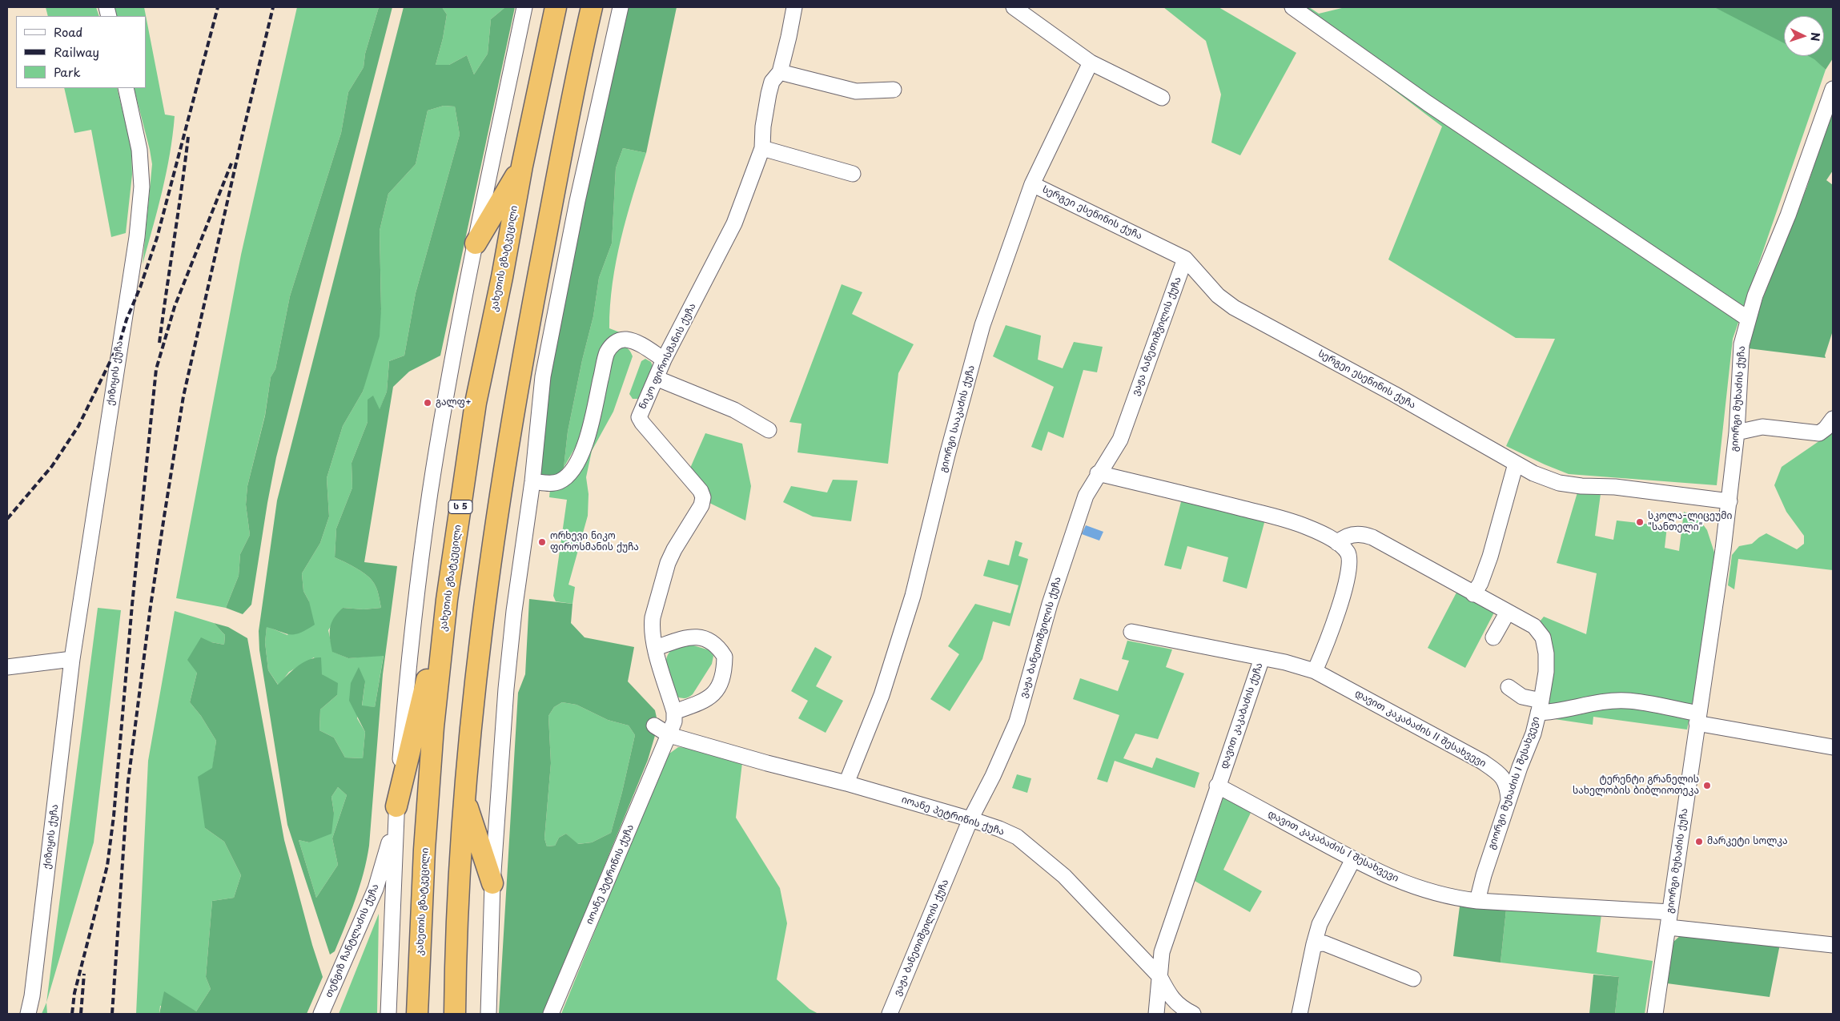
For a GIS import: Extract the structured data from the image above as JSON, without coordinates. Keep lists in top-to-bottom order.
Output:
{
  "streets": {
    "highway": ["კახეთის გზატკეცილი", "ს 5"],
    "street": [
      "სერგეი ესენინის ქუჩა",
      "ვაჟა ბანეთიშვილის ქუჩა",
      "ნიკო ფიროსმანის ქუჩა",
      "ქიზიყის ქუჩა",
      "გიორგი მუხაძის ქუჩა",
      "გიორგი სააკაძის ქუჩა",
      "დავით კაკაბაძის ქუჩა",
      "დავით კაკაბაძის II შესახვევი",
      "გიორგი მუხაძის I შესახვევი",
      "იოანე პეტრიწის ქუჩა",
      "დავით კაკაბაძის I შესახვევი",
      "თენგიზ ჩანტლაძის ქუჩა"
    ]
  },
  "crossings": [
    ["სერგეი ესენინის ქუჩა", "ვაჟა ბანეთიშვილის ქუჩა"],
    ["სერგეი ესენინის ქუჩა", "გიორგი მუხაძის ქუჩა"],
    ["სერგეი ესენინის ქუჩა", "გიორგი სააკაძის ქუჩა"],
    ["ვაჟა ბანეთიშვილის ქუჩა", "იოანე პეტრიწის ქუჩა"],
    ["ნიკო ფიროსმანის ქუჩა", "იოანე პეტრიწის ქუჩა"],
    ["გიორგი სააკაძის ქუჩა", "იოანე პეტრიწის ქუჩა"],
    ["დავით კაკაბაძის ქუჩა", "დავით კაკაბაძის II შესახვევი"],
    ["დავით კაკაბაძის ქუჩა", "იოანე პეტრიწის ქუჩა"],
    ["დავით კაკაბაძის ქუჩა", "დავით კაკაბაძის I შესახვევი"],
    ["დავით კაკაბაძის II შესახვევი", "გიორგი მუხაძის I შესახვევი"],
    ["გიორგი მუხაძის I შესახვევი", "დავით კაკაბაძის I შესახვევი"]
  ],
  "places": [
    "გალფ+",
    "სკოლა-ლიცეუმი \"სანთელი\"",
    "ორხევი ნიკო ფიროსმანის ქუჩა",
    "ტერენტი გრანელის სახელობის ბიბლიოთეკა",
    "მარკეტი სოლკა"
  ],
  "legend": ["Road", "Railway", "Park"],
  "north": "right"
}
